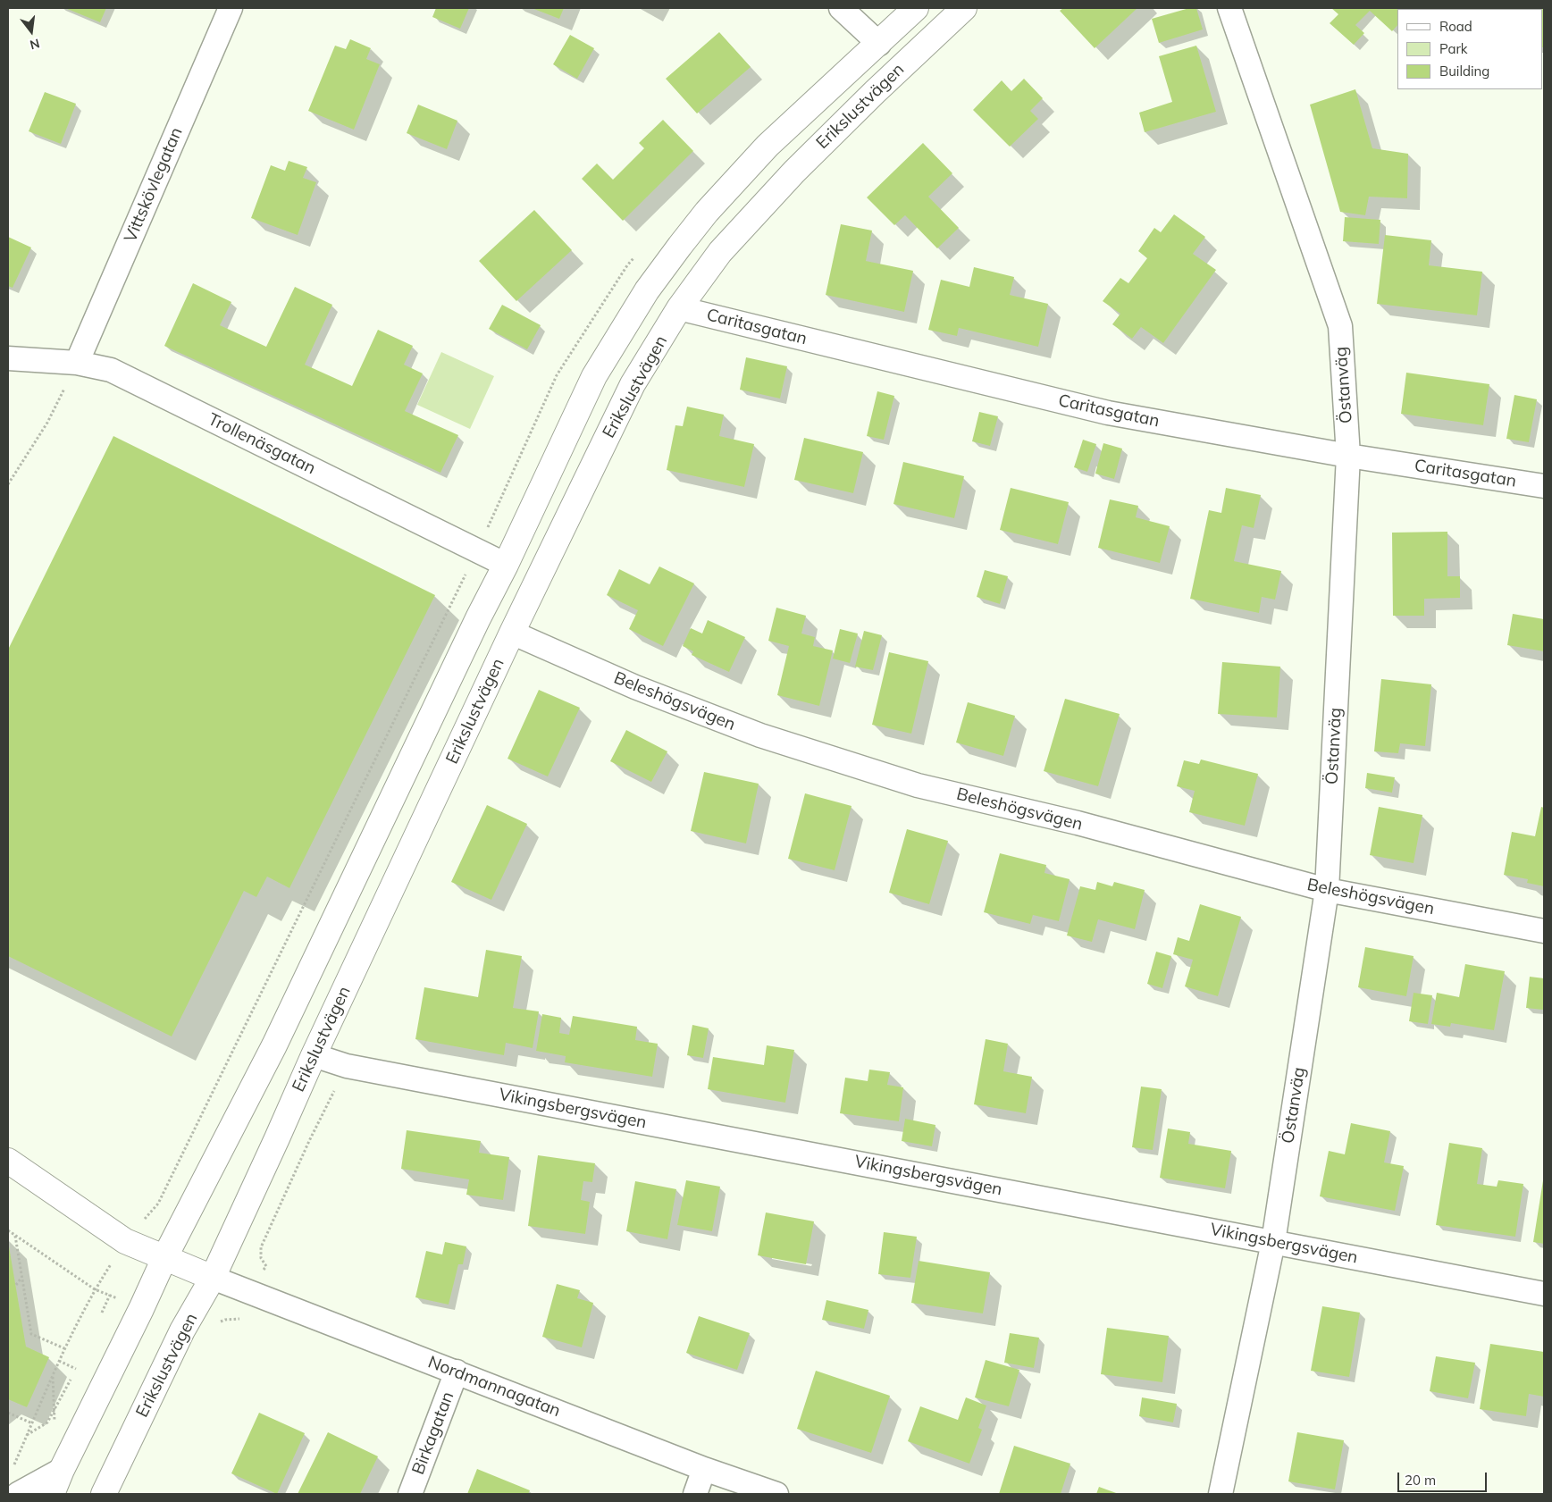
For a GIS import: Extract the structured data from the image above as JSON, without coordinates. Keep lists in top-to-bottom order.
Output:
{
  "streets": {
    "street": [
      "Erikslustvägen",
      "Vittskövlegatan",
      "Caritasgatan",
      "Östanväg",
      "Trollenäsgatan",
      "Beleshögsvägen",
      "Vikingsbergsvägen",
      "Nordmannagatan",
      "Birkagatan"
    ]
  },
  "crossings": [
    ["Erikslustvägen", "Caritasgatan"],
    ["Erikslustvägen", "Trollenäsgatan"],
    ["Erikslustvägen", "Beleshögsvägen"],
    ["Erikslustvägen", "Vikingsbergsvägen"],
    ["Erikslustvägen", "Nordmannagatan"],
    ["Vittskövlegatan", "Trollenäsgatan"],
    ["Caritasgatan", "Östanväg"],
    ["Östanväg", "Beleshögsvägen"],
    ["Östanväg", "Vikingsbergsvägen"],
    ["Nordmannagatan", "Birkagatan"]
  ],
  "legend": ["Road", "Park", "Building"],
  "scale_bar": "20 m",
  "north": "bottom"
}
